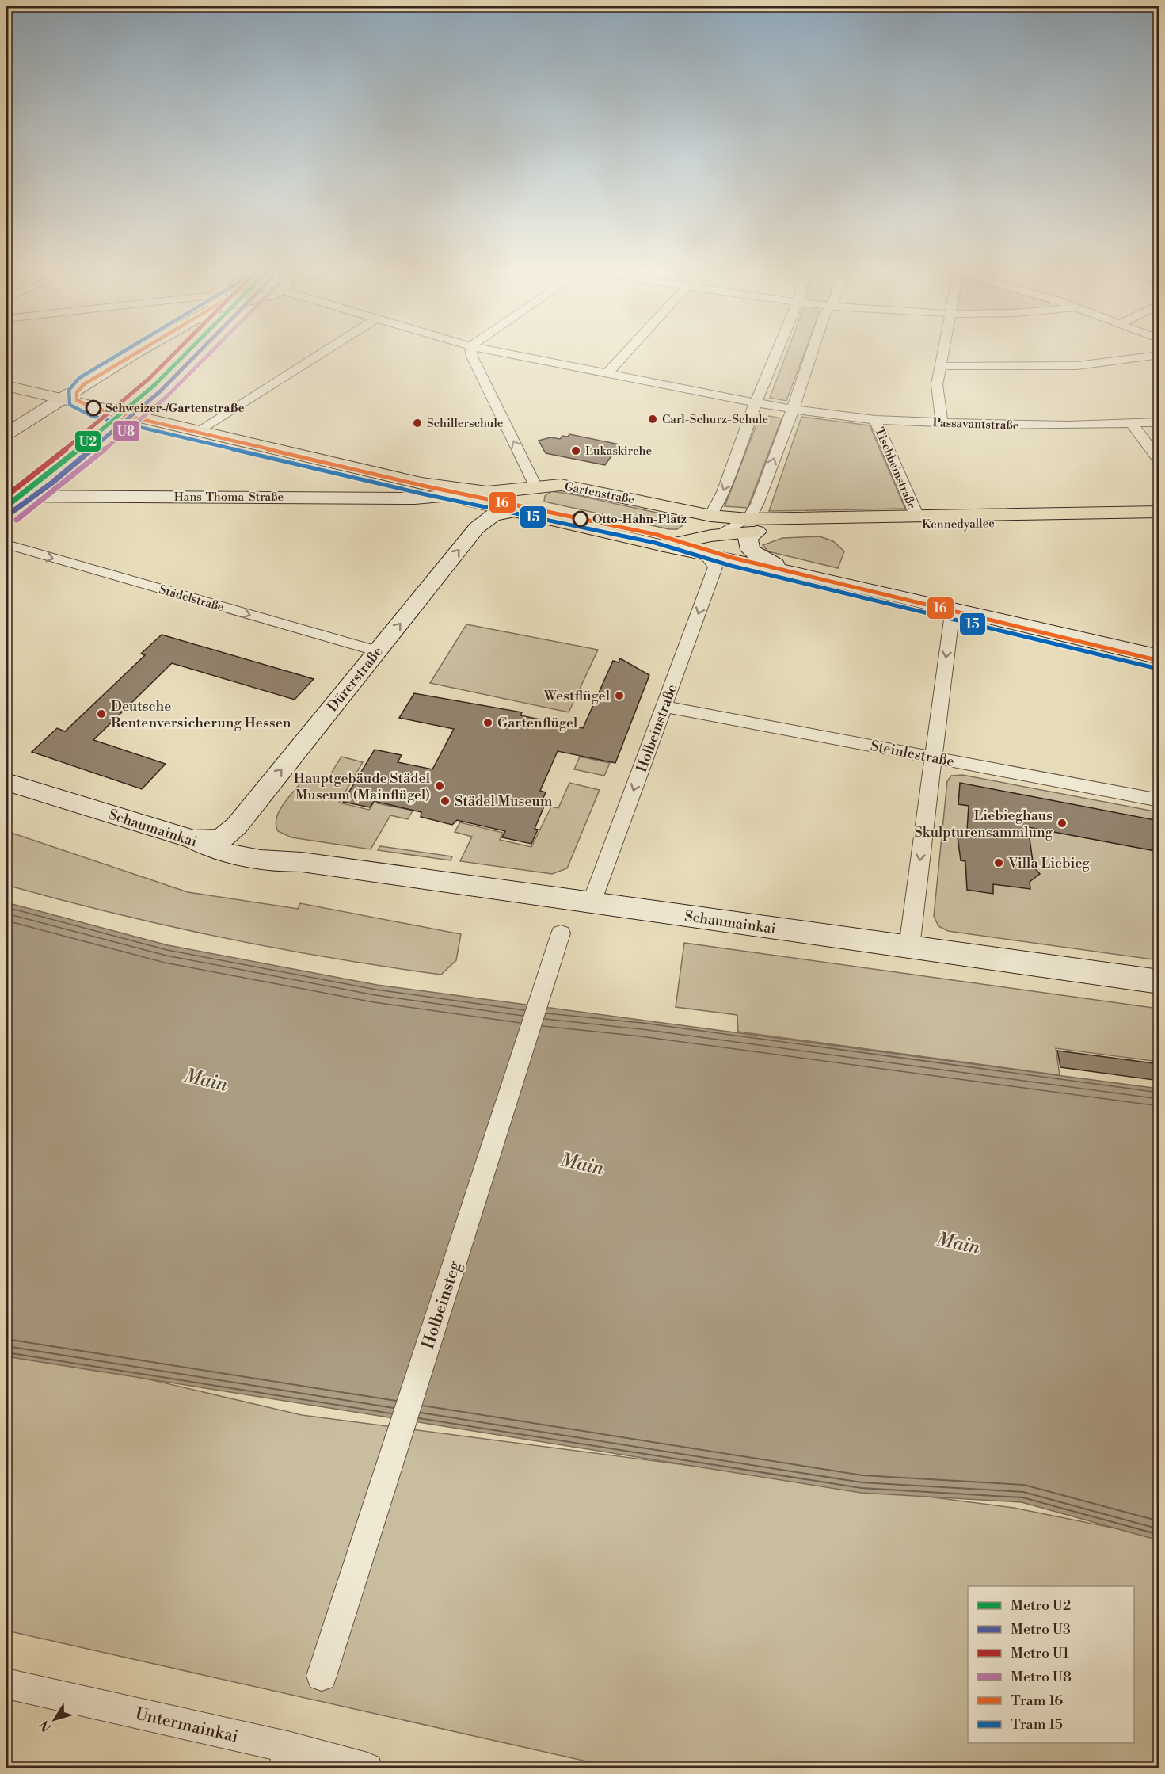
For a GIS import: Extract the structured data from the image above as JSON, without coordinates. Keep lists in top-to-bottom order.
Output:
{
  "streets": {
    "main road": ["Gartenstraße", "Kennedyallee"],
    "street": [
      "Passavantstraße",
      "Tischbeinstraße",
      "Hans-Thoma-Straße",
      "Städelstraße",
      "Dürerstraße",
      "Holbeinstraße",
      "Steinlestraße",
      "Schaumainkai",
      "Holbeinsteg",
      "Untermainkai"
    ]
  },
  "crossings": [
    ["Passavantstraße", "Tischbeinstraße"],
    ["Tischbeinstraße", "Kennedyallee"],
    ["Gartenstraße", "Hans-Thoma-Straße"],
    ["Gartenstraße", "Kennedyallee"],
    ["Gartenstraße", "Dürerstraße"],
    ["Gartenstraße", "Holbeinstraße"],
    ["Städelstraße", "Dürerstraße"],
    ["Dürerstraße", "Schaumainkai"],
    ["Holbeinstraße", "Steinlestraße"],
    ["Holbeinstraße", "Schaumainkai"]
  ],
  "one_way": ["Städelstraße", "Dürerstraße", "Holbeinstraße"],
  "water": ["Main"],
  "places": [
    "Schweizer-/Gartenstraße",
    "Carl-Schurz-Schule",
    "Schillerschule",
    "Lukaskirche",
    "Otto-Hahn-Platz",
    "Westflügel",
    "Deutsche Rentenversicherung Hessen",
    "Gartenflügel",
    "Hauptgebäude Städel Museum (Mainflügel)",
    "Städel Museum",
    "Liebieghaus Skulpturensammlung",
    "Villa Liebieg"
  ],
  "lines": [
    "metro line U2",
    "metro line U3",
    "metro line U1",
    "metro line U8",
    "tram line 16",
    "tram line 15"
  ],
  "legend": [
    "Metro U2",
    "Metro U3",
    "Metro U1",
    "Metro U8",
    "Tram 16",
    "Tram 15"
  ],
  "north": "bottom left"
}
